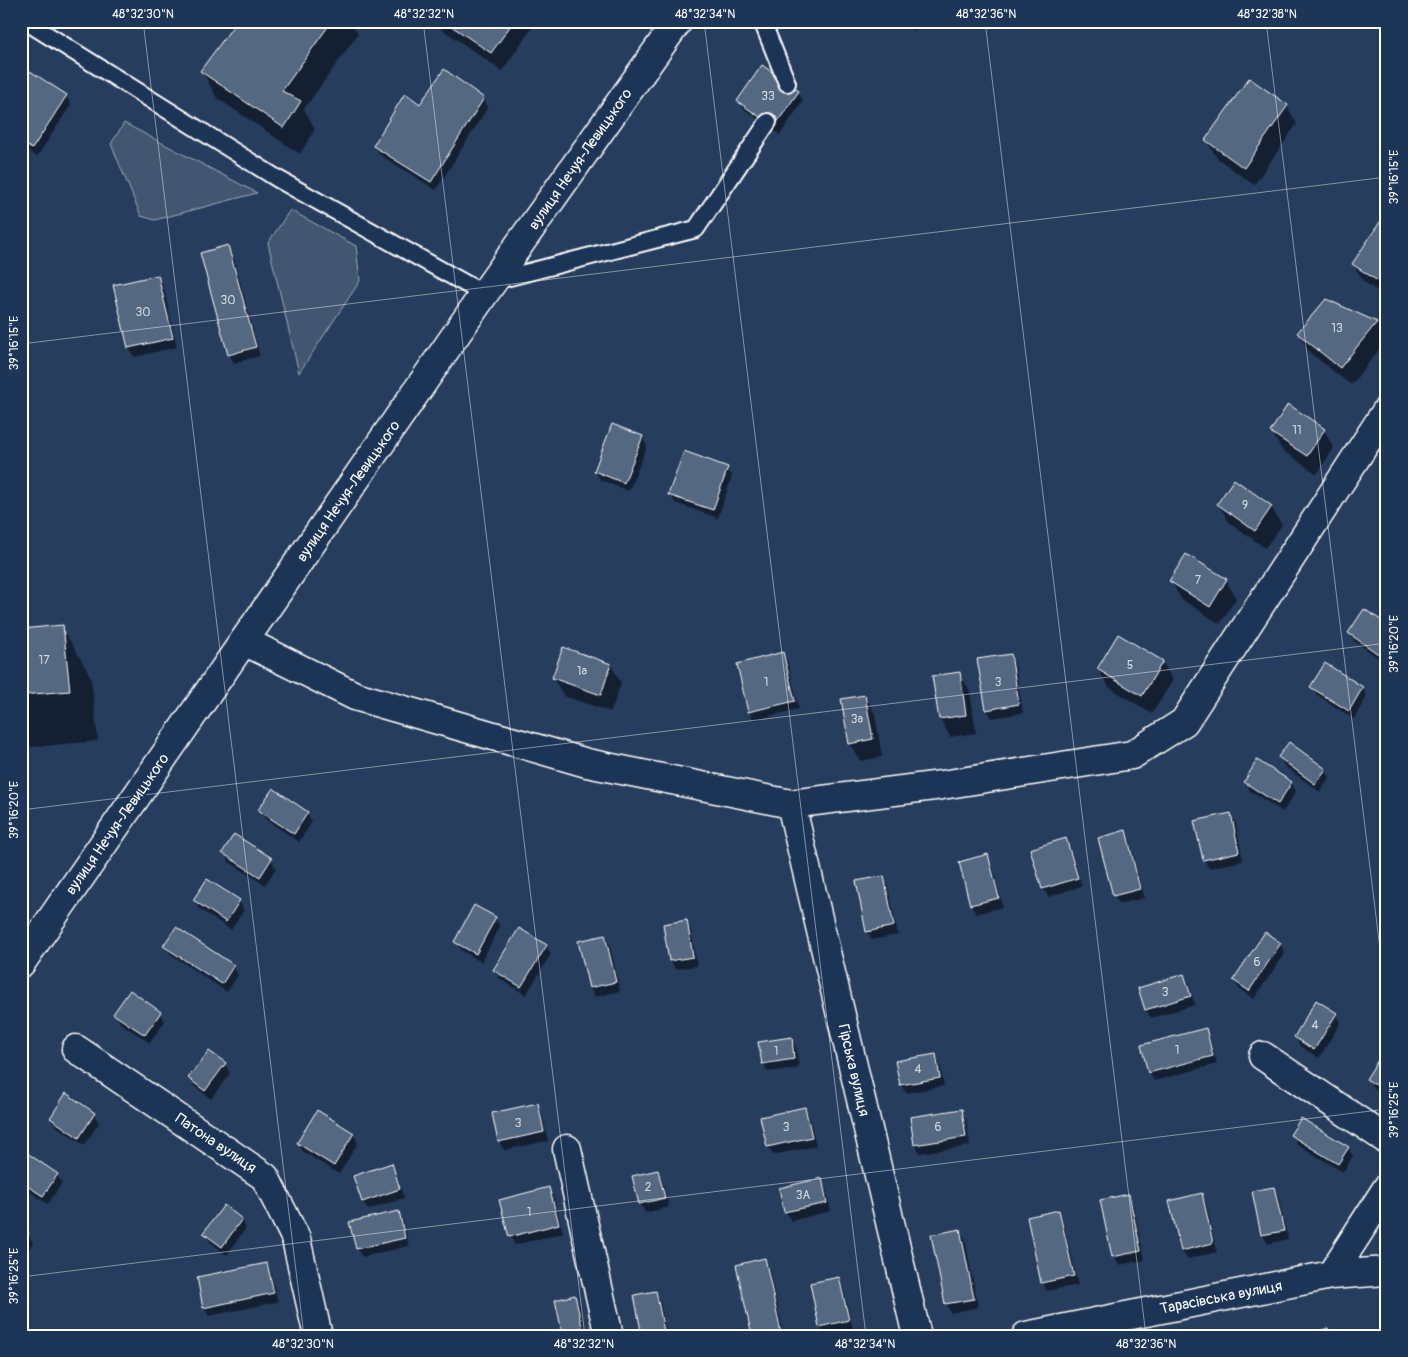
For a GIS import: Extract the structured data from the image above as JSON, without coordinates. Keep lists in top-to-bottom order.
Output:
{
  "streets": {
    "street": [
      "вулиця Нечуя-Левицького",
      "Гірська вулиця",
      "Патона вулиця",
      "Тарасівська вулиця"
    ]
  },
  "house_numbers": [
    "33",
    "30",
    "30",
    "13",
    "11",
    "9",
    "7",
    "17",
    "5",
    "1а",
    "1",
    "3",
    "3а",
    "6",
    "3",
    "4",
    "1",
    "1",
    "4",
    "3",
    "3",
    "6",
    "2",
    "3А",
    "1"
  ],
  "coordinates": [
    "48°32'30\"N",
    "48°32'32\"N",
    "48°32'34\"N",
    "48°32'36\"N",
    "48°32'38\"N",
    "39°16'15\"E",
    "39°16'20\"E",
    "39°16'25\"E"
  ]
}
